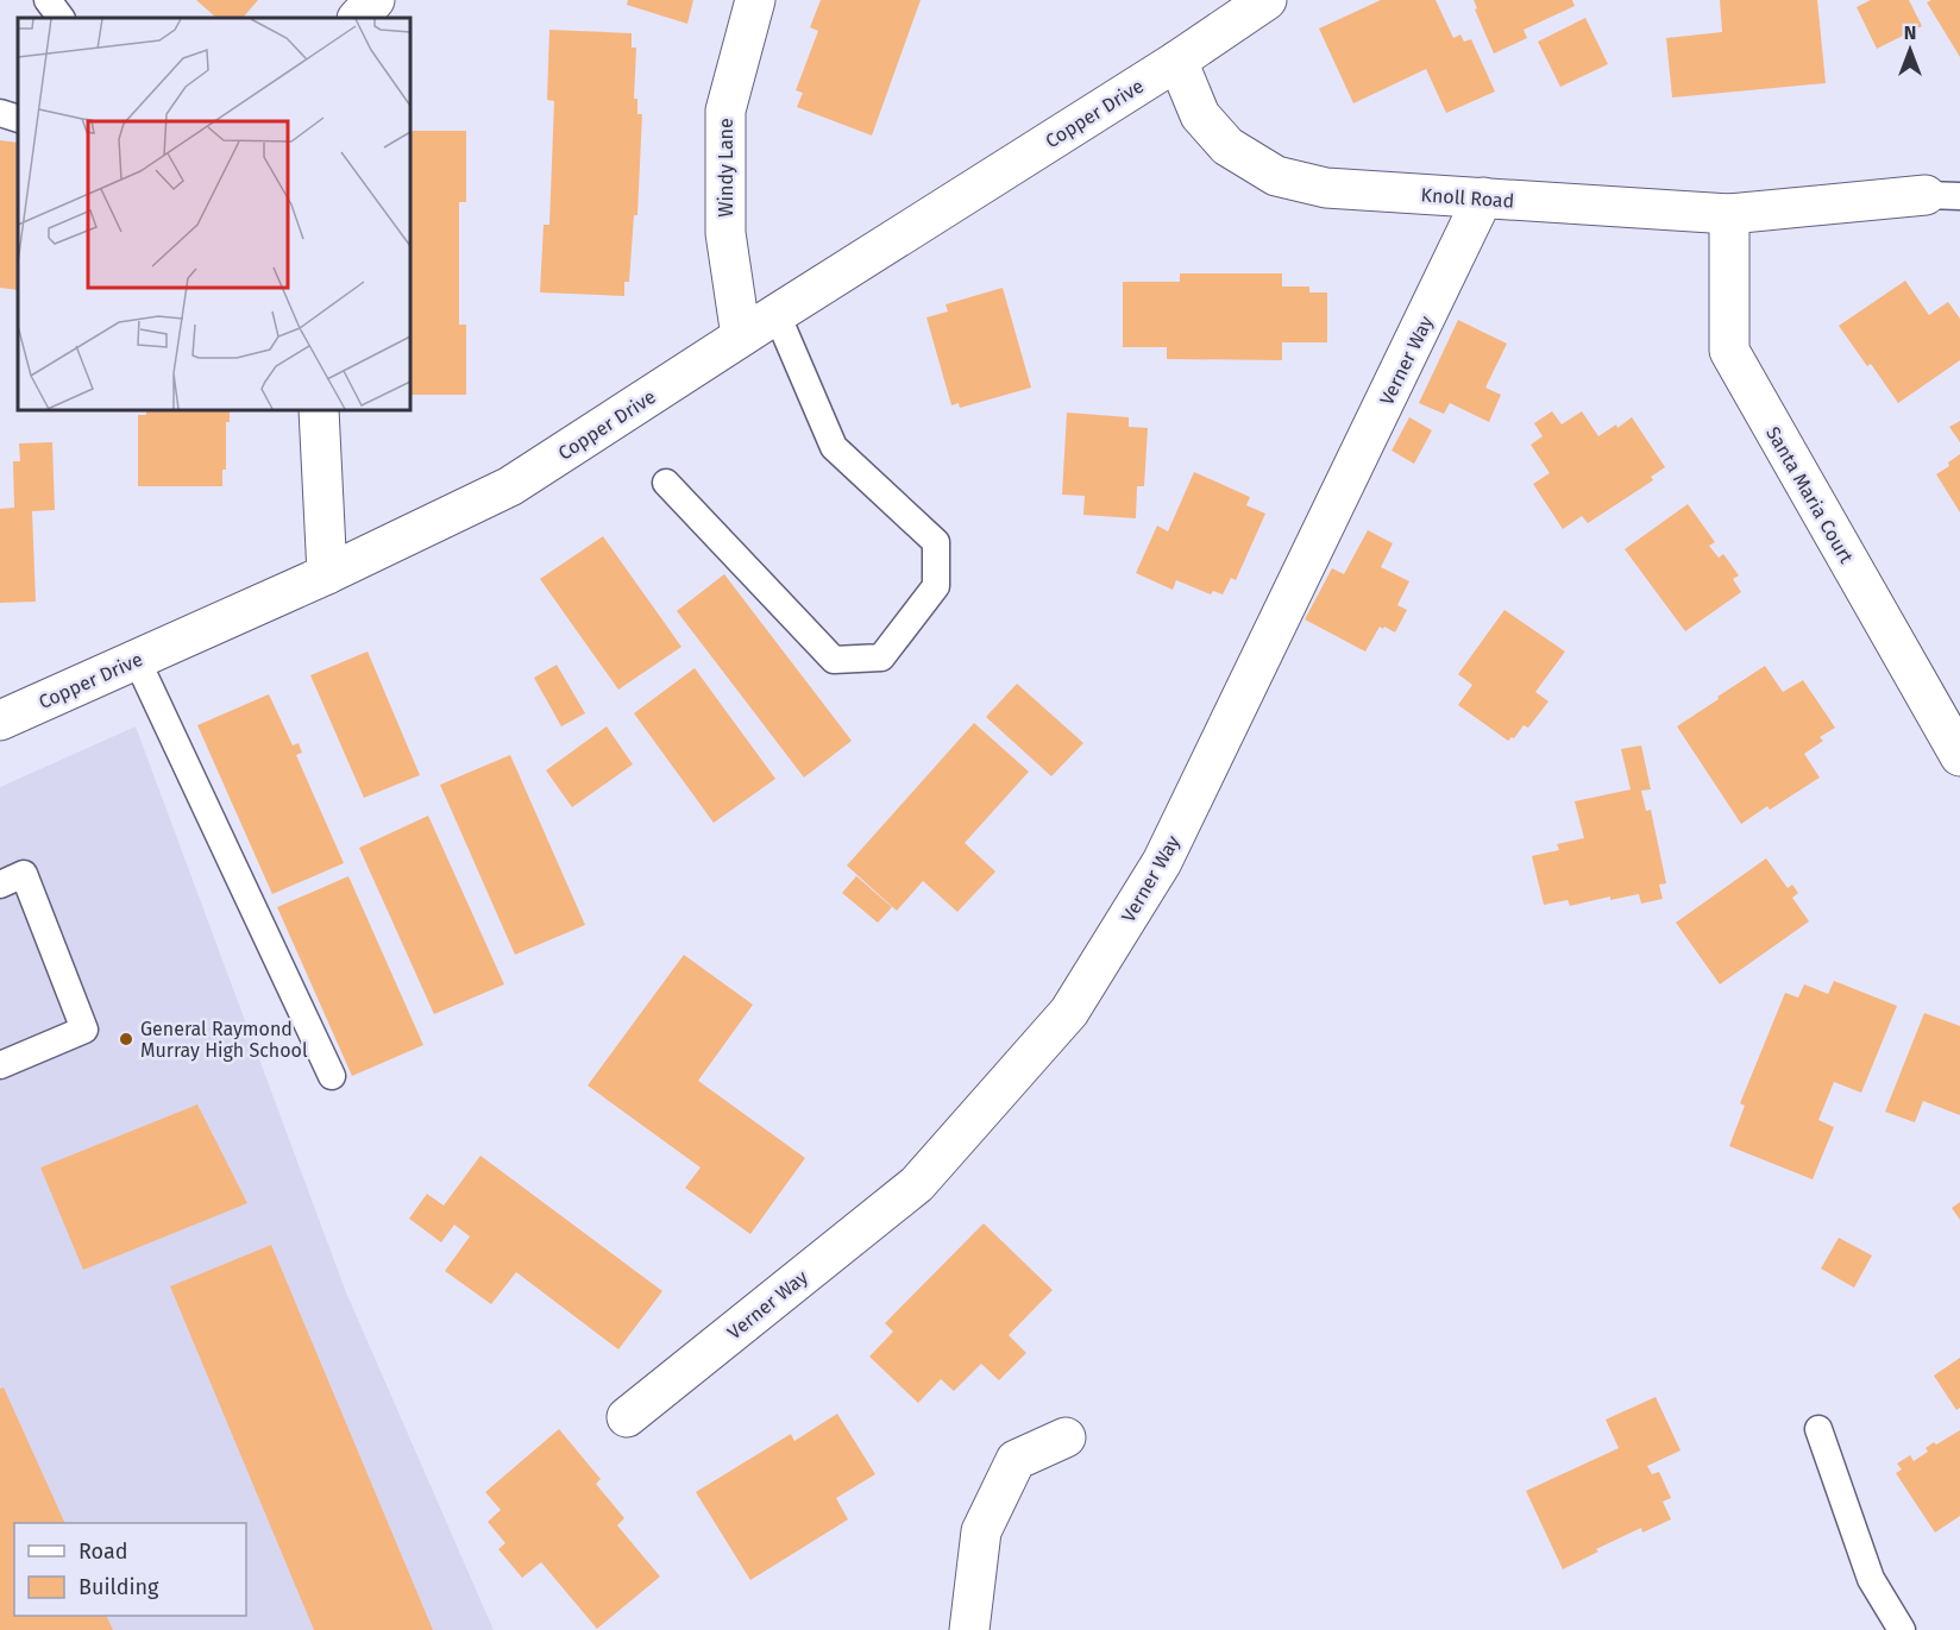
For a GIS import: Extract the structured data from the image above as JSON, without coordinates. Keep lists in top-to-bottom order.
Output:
{
  "streets": {
    "street": [
      "Copper Drive",
      "Windy Lane",
      "Knoll Road",
      "Verner Way",
      "Santa Maria Court"
    ]
  },
  "crossings": [
    ["Copper Drive", "Windy Lane"],
    ["Copper Drive", "Knoll Road"],
    ["Knoll Road", "Verner Way"],
    ["Knoll Road", "Santa Maria Court"]
  ],
  "places": ["General Raymond Murray High School"],
  "legend": ["Road", "Building"],
  "north": "top"
}
